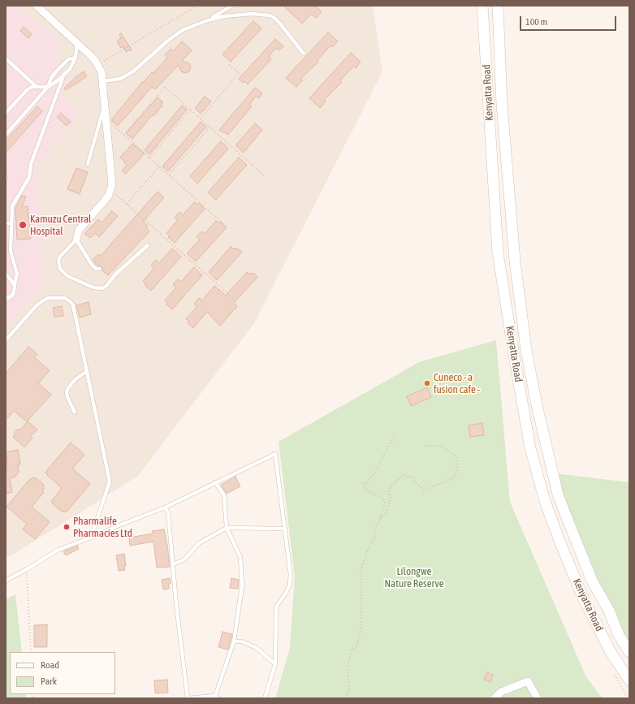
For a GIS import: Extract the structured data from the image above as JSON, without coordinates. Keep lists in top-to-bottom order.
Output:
{
  "streets": {
    "main road": ["Kenyatta Road"]
  },
  "parks": ["Lilongwe Nature Reserve"],
  "places": ["Kamuzu Central Hospital", "Cuneco - a fusion cafe -", "Pharmalife Pharmacies Ltd"],
  "legend": ["Road", "Park"],
  "scale_bar": "100 m"
}
